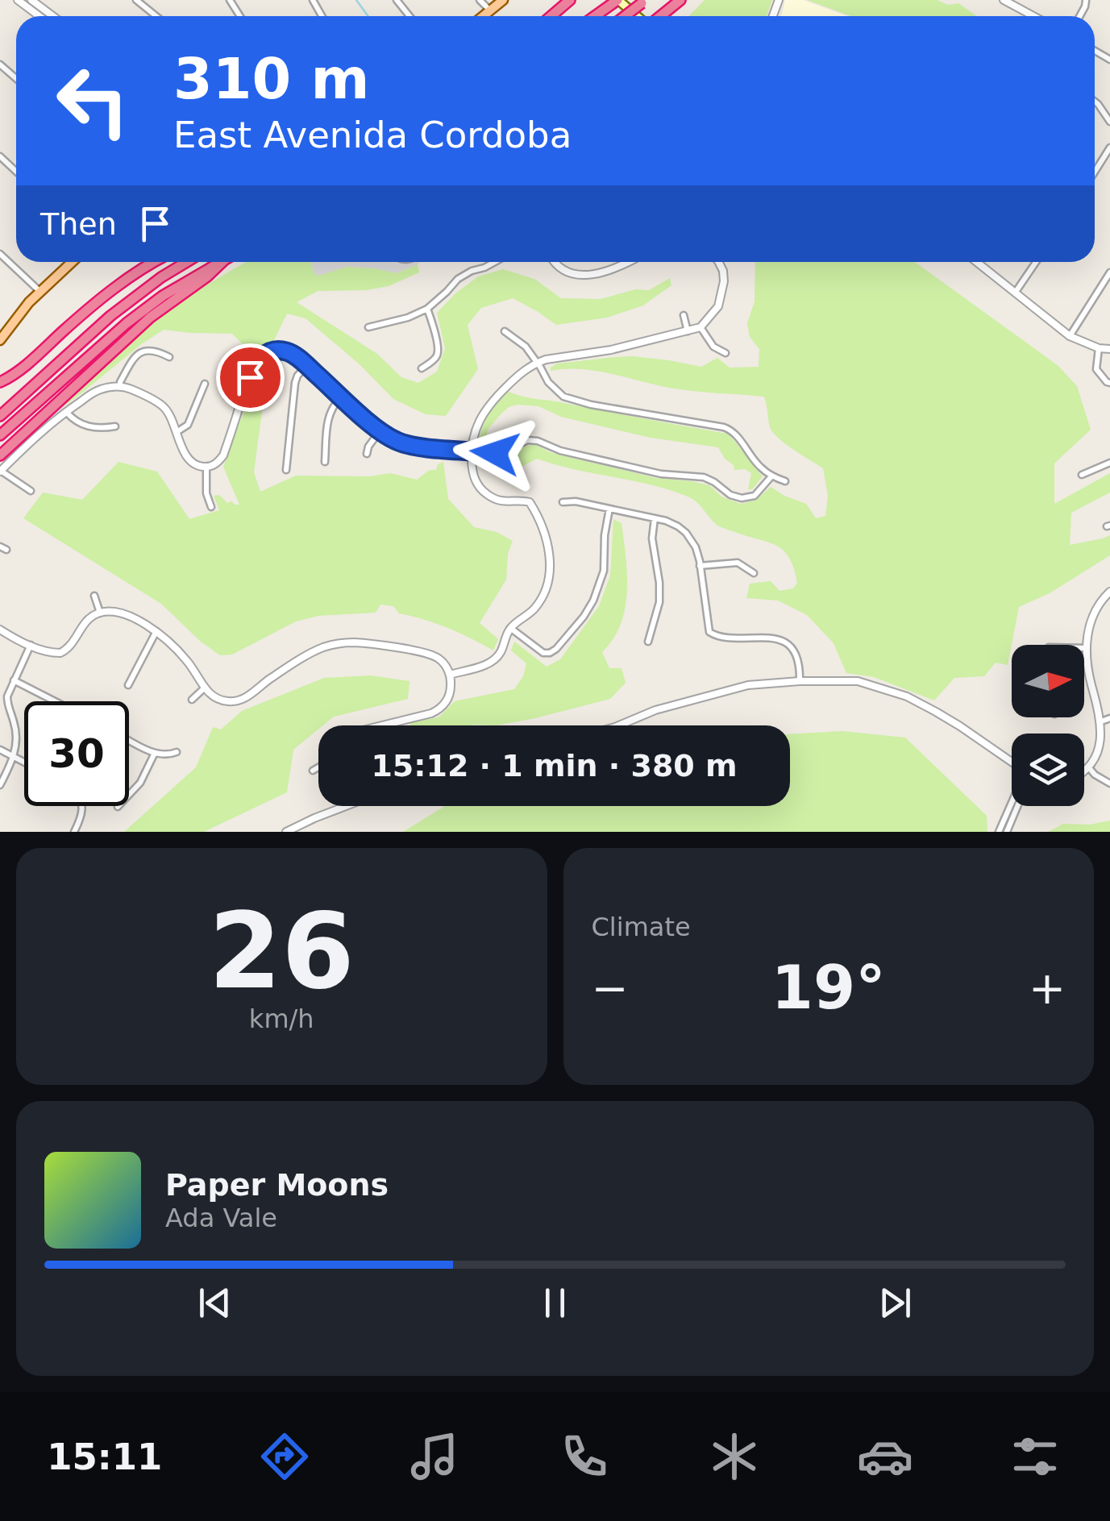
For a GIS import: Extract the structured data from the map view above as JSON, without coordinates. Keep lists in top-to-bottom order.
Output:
{
  "north": "right",
  "page": {
    "turn": ["310 m", "East Avenida Cordoba"],
    "then": "Then",
    "limit": "30",
    "trip": "15:12 · 1 min · 380 m",
    "tile": [
      ["26", "km/h"],
      "Climate"
    ],
    "heat": ["−", "19°", "+"],
    "song": ["Paper Moons", "Ada Vale"],
    "tabs": "15:11"
  }
}
